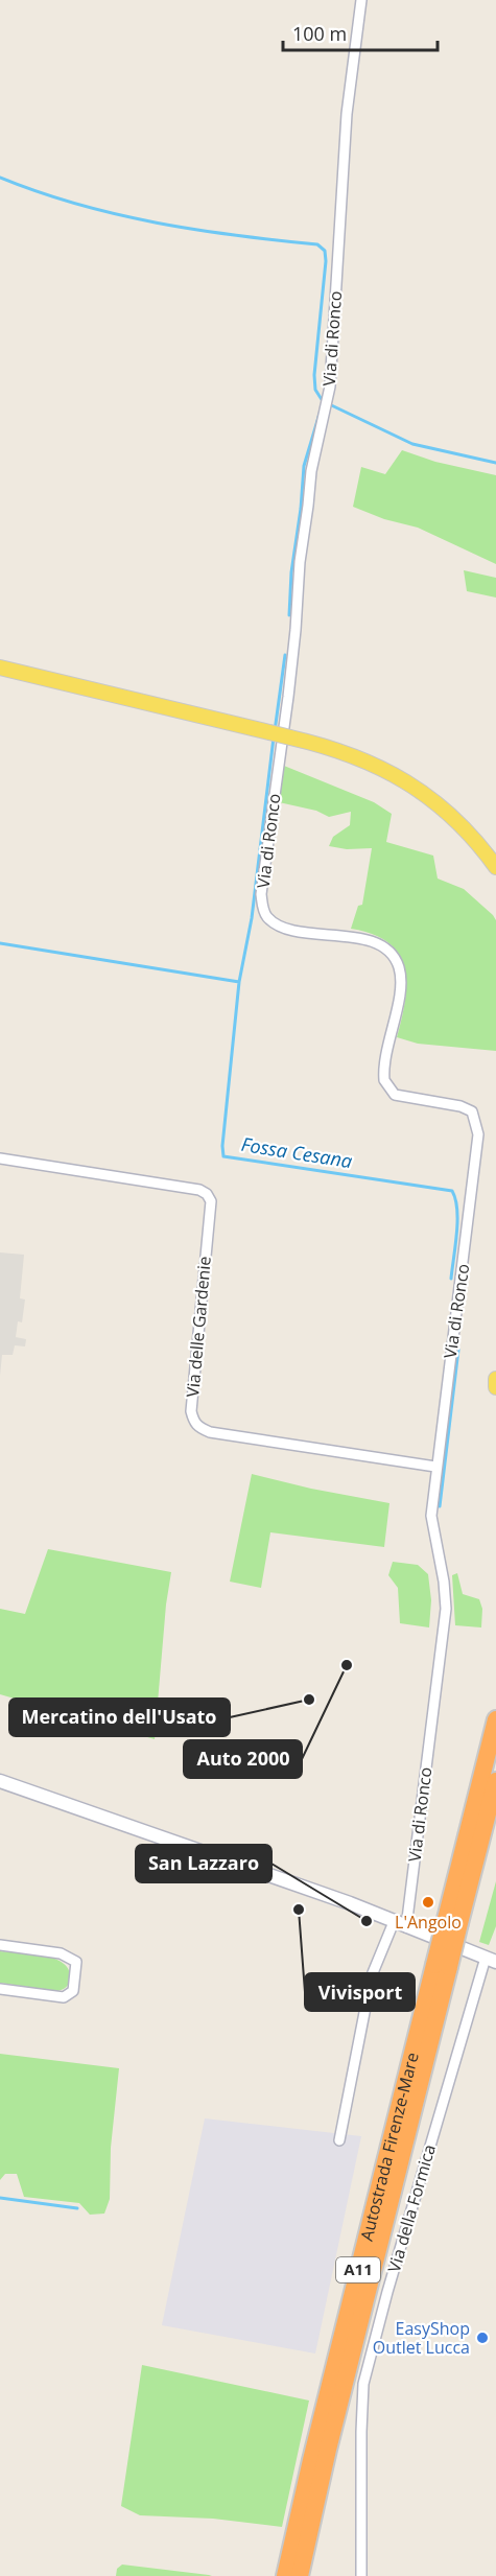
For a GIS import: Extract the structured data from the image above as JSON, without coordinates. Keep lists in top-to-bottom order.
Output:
{
  "streets": {
    "highway": ["Autostrada Firenze-Mare", "A11"],
    "street": ["Via di Ronco", "Via delle Gardenie", "Via della Formica"]
  },
  "crossings": [
    ["Via di Ronco", "Via delle Gardenie"]
  ],
  "water": ["Fossa Cesana"],
  "places": [
    "Auto 2000",
    "Mercatino dell'Usato",
    "L'Angolo",
    "Vivisport",
    "San Lazzaro",
    "EasyShop Outlet Lucca"
  ],
  "scale_bar": "100 m"
}
